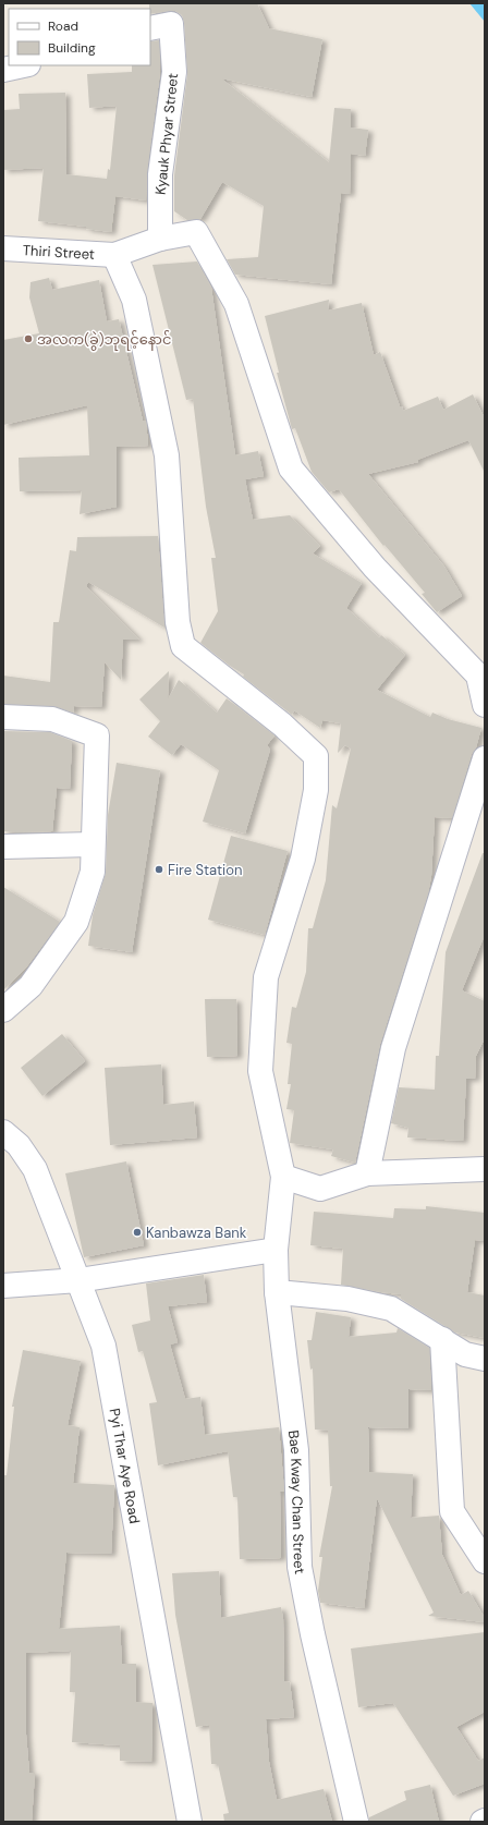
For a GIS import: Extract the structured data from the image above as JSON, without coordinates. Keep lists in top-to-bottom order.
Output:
{
  "streets": {
    "street": [
      "Kyauk Phyar Street",
      "Thiri Street",
      "Pyi Thar Aye Road",
      "Bae Kway Chan Street"
    ]
  },
  "crossings": [
    ["Thiri Street", "Bae Kway Chan Street"]
  ],
  "places": ["အလက(ခွဲ)ဘုရင့်နောင်", "Fire Station", "Kanbawza Bank"],
  "legend": ["Road", "Building"]
}
